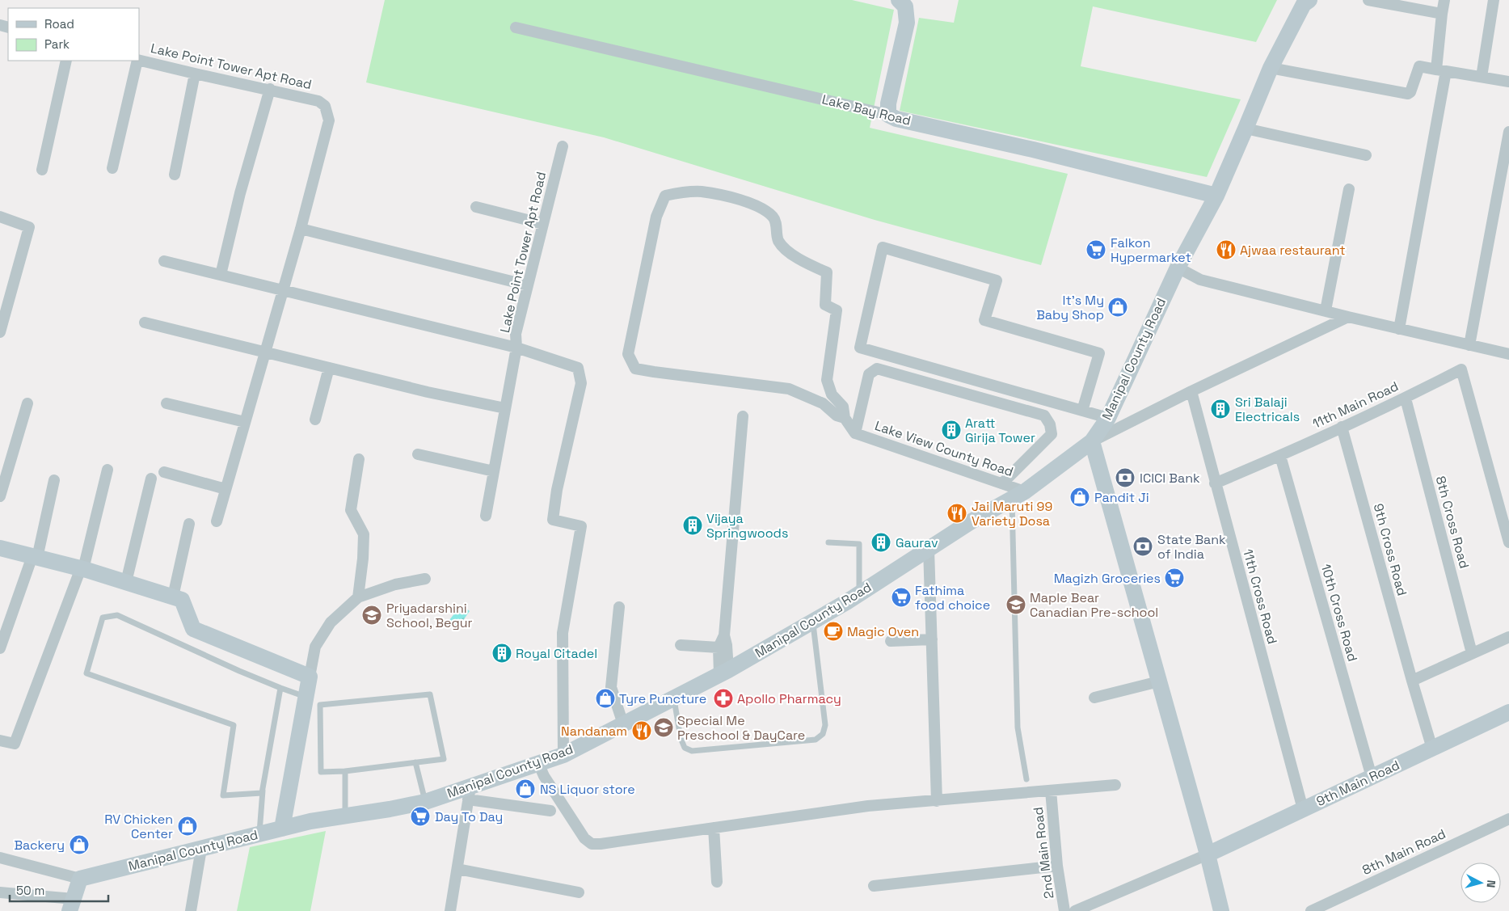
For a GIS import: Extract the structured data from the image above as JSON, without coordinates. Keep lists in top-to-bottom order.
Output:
{
  "streets": {
    "street": [
      "Lake Point Tower Apt Road",
      "Lake Bay Road",
      "Manipal County Road",
      "11th Main Road",
      "Lake View County Road",
      "8th Cross Road",
      "9th Cross Road",
      "11th Cross Road",
      "10th Cross Road",
      "9th Main Road",
      "8th Main Road",
      "2nd Main Road"
    ]
  },
  "crossings": [
    ["Lake Point Tower Apt Road", "Manipal County Road"],
    ["Lake Bay Road", "Manipal County Road"],
    ["Manipal County Road", "Lake View County Road"],
    ["11th Main Road", "8th Cross Road"],
    ["11th Main Road", "9th Cross Road"],
    ["11th Main Road", "11th Cross Road"],
    ["11th Main Road", "10th Cross Road"],
    ["9th Cross Road", "9th Main Road"],
    ["11th Cross Road", "9th Main Road"],
    ["10th Cross Road", "9th Main Road"]
  ],
  "places": {
    "supermarket": [
      "Falkon Hypermarket",
      "Magizh Groceries",
      "Fathima food choice",
      "Day To Day"
    ],
    "restaurant": ["Ajwaa restaurant", "Jai Maruti 99 Variety Dosa", "Nandanam"],
    "shop": [
      "It's My Baby Shop",
      "Pandit Ji",
      "Tyre Puncture",
      "NS Liquor store",
      "RV Chicken Center",
      "Backery"
    ],
    "building": [
      "Sri Balaji Electricals",
      "Aratt Girija Tower",
      "Vijaya Springwoods",
      "Gaurav",
      "Royal Citadel"
    ],
    "bank": ["ICICI Bank", "State Bank of India"],
    "school or university": ["Maple Bear Canadian Pre-school", "Priyadarshini School, Begur", "Special Me Preschool & DayCare"],
    "cafe": ["Magic Oven"],
    "pharmacy": ["Apollo Pharmacy"]
  },
  "legend": ["Road", "Park"],
  "scale_bar": "50 m",
  "north": "right"
}
